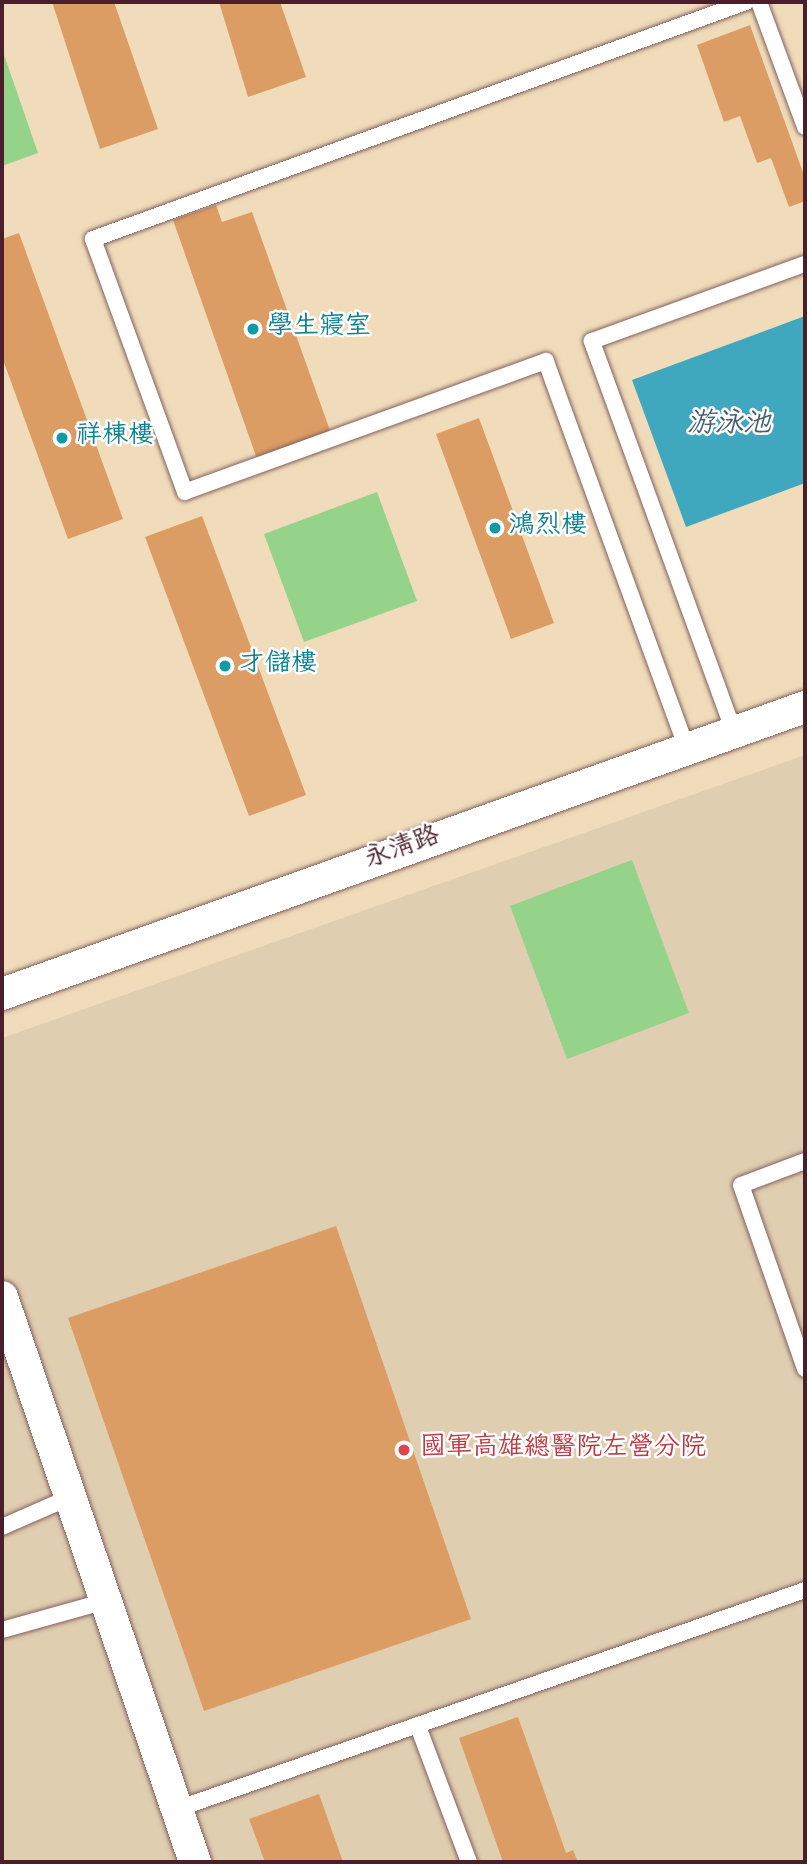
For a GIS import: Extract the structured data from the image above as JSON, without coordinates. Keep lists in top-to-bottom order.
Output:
{
  "streets": {
    "street": ["永清路"]
  },
  "water": ["游泳池"],
  "places": [
    "學生寢室",
    "祥棟樓",
    "鴻烈樓",
    "才儲樓",
    "國軍高雄總醫院左營分院"
  ]
}
